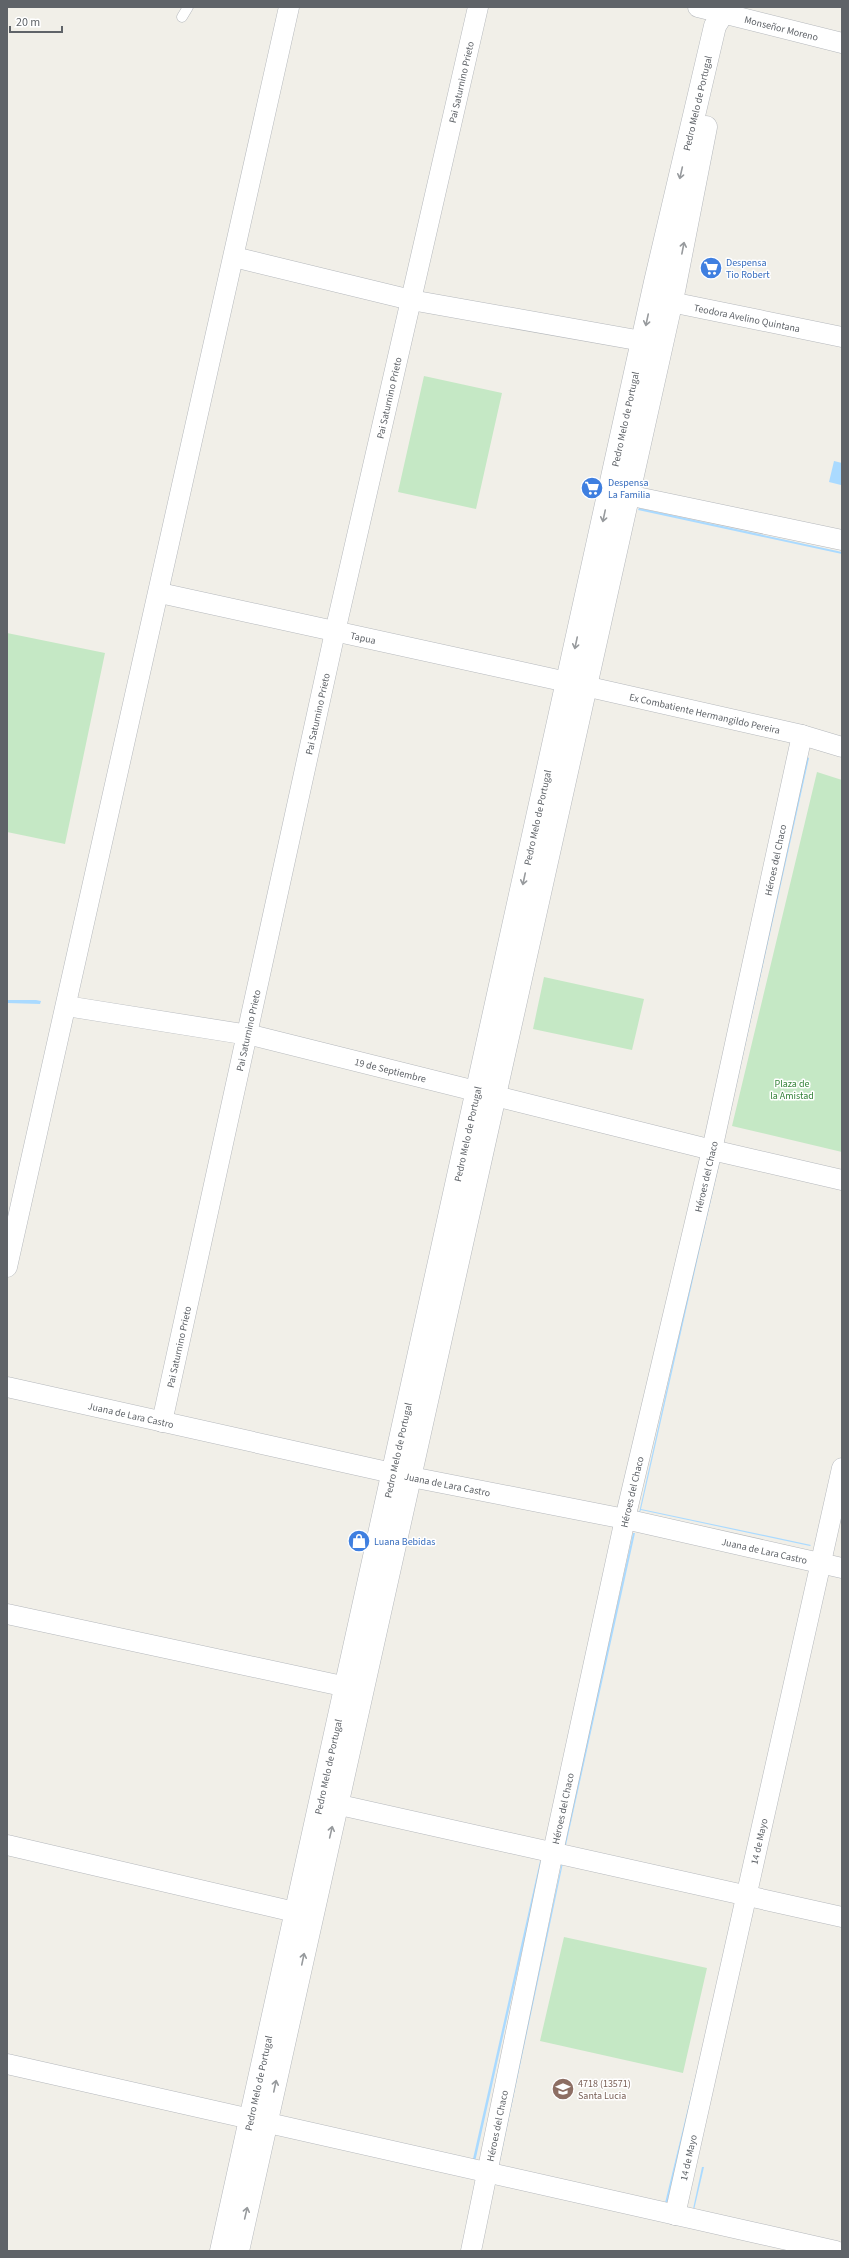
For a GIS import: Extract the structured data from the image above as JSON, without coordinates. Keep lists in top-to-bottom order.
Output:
{
  "streets": {
    "street": [
      "Monseñor Moreno",
      "Pai Saturnino Prieto",
      "Pedro Melo de Portugal",
      "Teodora Avelino Quintana",
      "Tapua",
      "Ex Combatiente Hermangildo Pereira",
      "Héroes del Chaco",
      "19 de Septiembre",
      "Juana de Lara Castro",
      "14 de Mayo"
    ]
  },
  "crossings": [
    ["Monseñor Moreno", "Pedro Melo de Portugal"],
    ["Pai Saturnino Prieto", "Tapua"],
    ["Pai Saturnino Prieto", "19 de Septiembre"],
    ["Pai Saturnino Prieto", "Juana de Lara Castro"],
    ["Pedro Melo de Portugal", "Teodora Avelino Quintana"],
    ["Pedro Melo de Portugal", "Tapua"],
    ["Pedro Melo de Portugal", "Ex Combatiente Hermangildo Pereira"],
    ["Pedro Melo de Portugal", "19 de Septiembre"],
    ["Pedro Melo de Portugal", "Juana de Lara Castro"],
    ["Tapua", "Ex Combatiente Hermangildo Pereira"],
    ["Ex Combatiente Hermangildo Pereira", "Héroes del Chaco"],
    ["Héroes del Chaco", "19 de Septiembre"],
    ["Héroes del Chaco", "Juana de Lara Castro"],
    ["Juana de Lara Castro", "14 de Mayo"]
  ],
  "parks": ["Plaza de la Amistad"],
  "places": {
    "supermarket": ["Despensa Tio Robert", "Despensa La Familia"],
    "shop": ["Luana Bebidas"],
    "school or university": ["4718 (13571) Santa Lucia"]
  },
  "scale_bar": "20 m"
}
